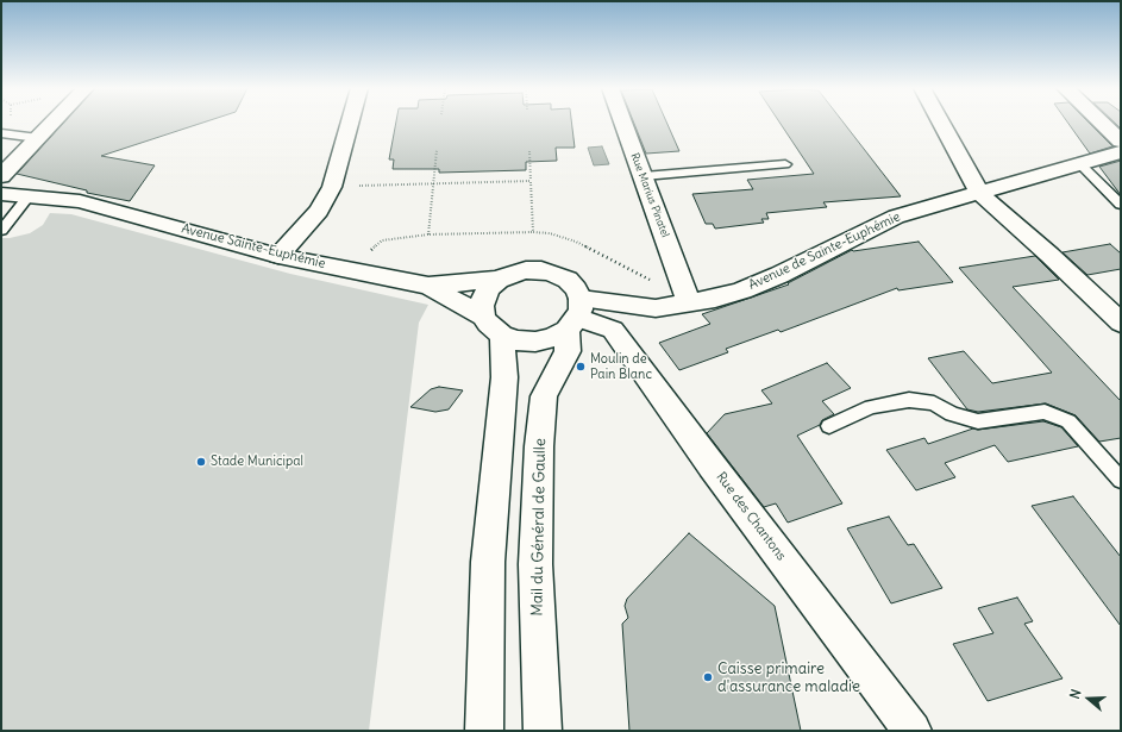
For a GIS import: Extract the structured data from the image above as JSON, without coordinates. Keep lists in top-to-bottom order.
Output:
{
  "streets": {
    "street": [
      "Rue Marius Pinatel",
      "Avenue Sainte-Euphémie",
      "Avenue de Sainte-Euphémie",
      "Rue des Chantons",
      "Mail du Général de Gaulle"
    ]
  },
  "crossings": [
    ["Rue Marius Pinatel", "Avenue de Sainte-Euphémie"],
    ["Avenue Sainte-Euphémie", "Avenue de Sainte-Euphémie"],
    ["Avenue Sainte-Euphémie", "Rue des Chantons"],
    ["Avenue Sainte-Euphémie", "Mail du Général de Gaulle"],
    ["Avenue de Sainte-Euphémie", "Rue des Chantons"],
    ["Avenue de Sainte-Euphémie", "Mail du Général de Gaulle"],
    ["Rue des Chantons", "Mail du Général de Gaulle"]
  ],
  "places": ["Moulin de Pain Blanc", "Stade Municipal", "Caisse primaire d'assurance maladie"],
  "north": "left"
}
